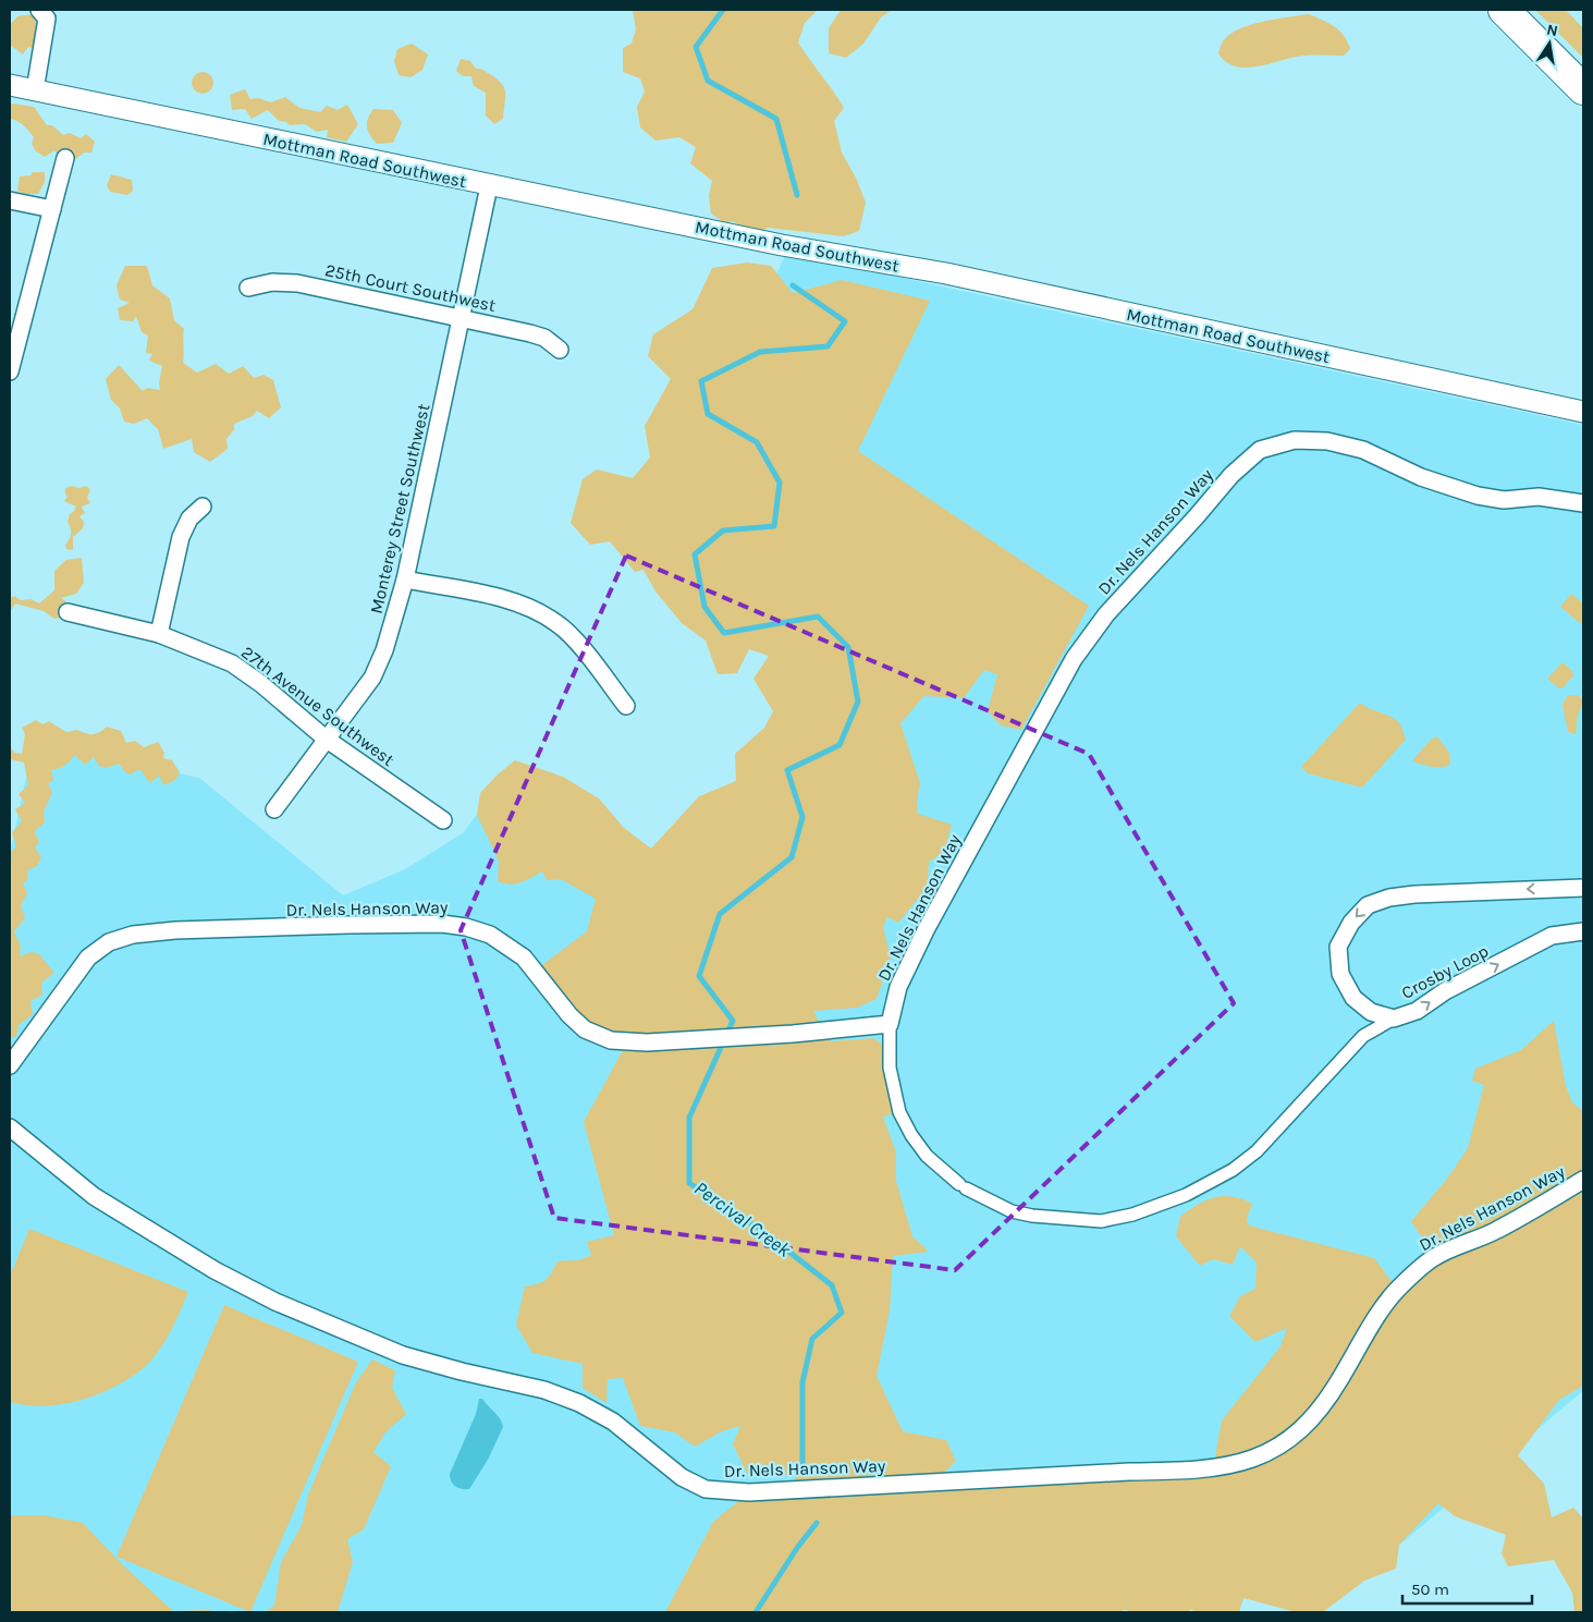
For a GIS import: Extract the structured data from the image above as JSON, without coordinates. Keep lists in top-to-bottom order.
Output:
{
  "streets": {
    "street": [
      "Mottman Road Southwest",
      "25th Court Southwest",
      "Monterey Street Southwest",
      "Dr. Nels Hanson Way",
      "27th Avenue Southwest",
      "Crosby Loop"
    ]
  },
  "crossings": [
    ["Mottman Road Southwest", "Monterey Street Southwest"],
    ["25th Court Southwest", "Monterey Street Southwest"],
    ["Monterey Street Southwest", "27th Avenue Southwest"]
  ],
  "water": ["Percival Creek"],
  "scale_bar": "50 m",
  "north": "top"
}
